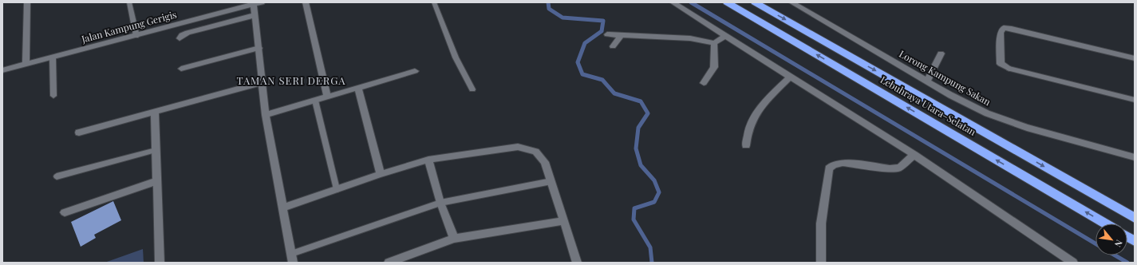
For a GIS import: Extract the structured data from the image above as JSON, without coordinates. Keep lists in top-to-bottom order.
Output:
{
  "streets": {
    "highway": ["Lebuhraya Utara–Selatan"],
    "street": ["Jalan Kampung Gerigis", "Lorong Kampung Sakan"]
  },
  "districts": ["TAMAN SERI DERGA"],
  "north": "bottom right"
}
